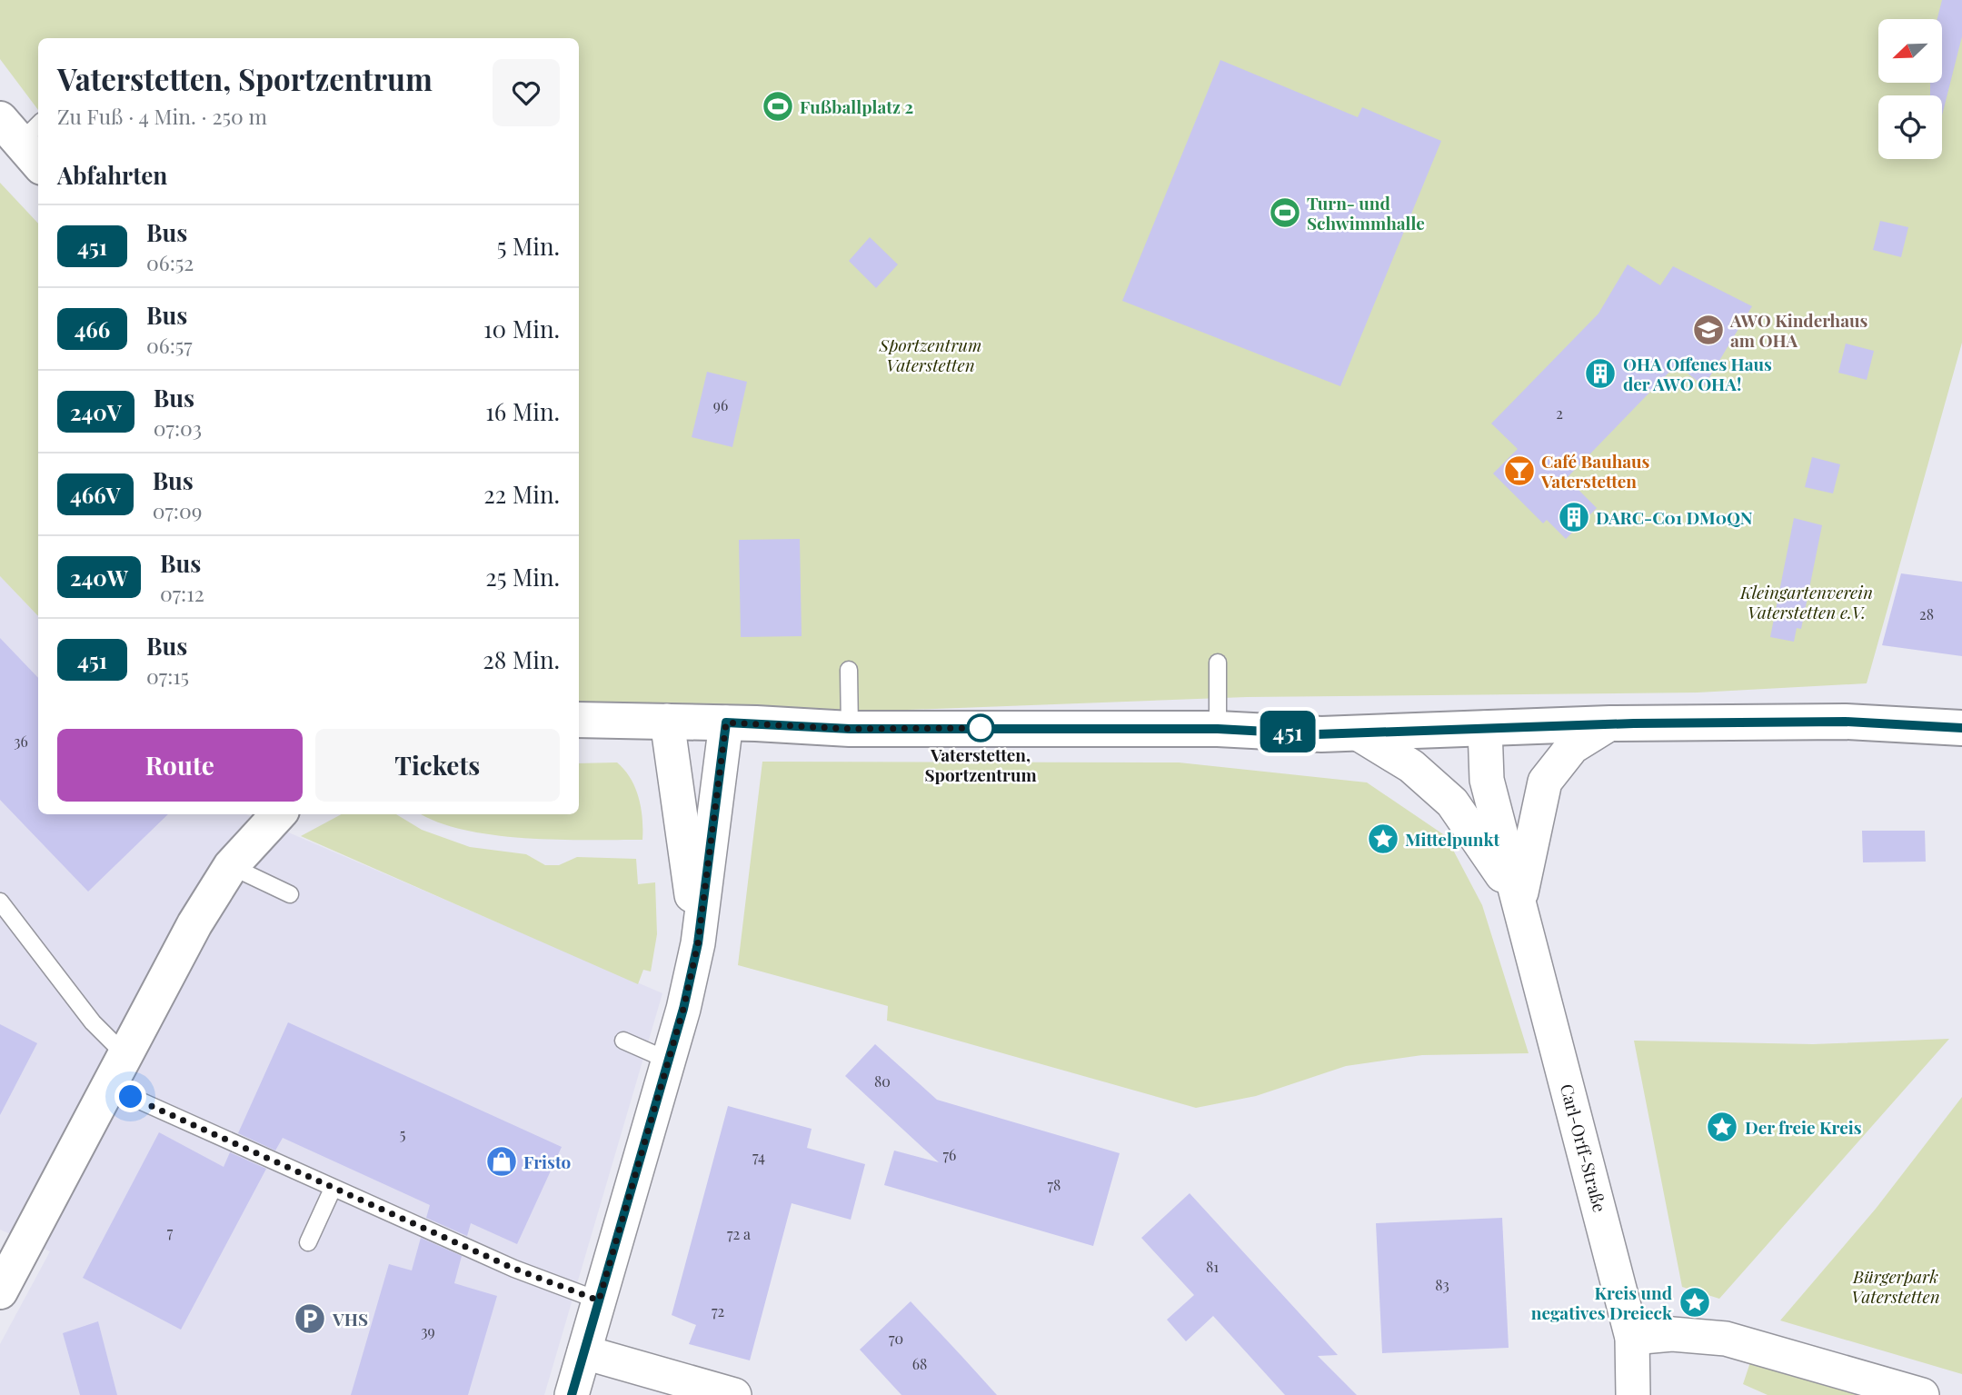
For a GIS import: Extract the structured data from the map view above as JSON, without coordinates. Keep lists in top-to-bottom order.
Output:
{
  "streets": {
    "street": ["Carl-Orff-Straße"]
  },
  "parks": ["Sportzentrum Vaterstetten", "Kleingartenverein Vaterstetten e.V.", "Bürgerpark Vaterstetten"],
  "places": {
    "sports": ["Fußballplatz 2", "Turn- und Schwimmhalle"],
    "school or university": ["AWO Kinderhaus am OHA"],
    "building": ["OHA Offenes Haus der AWO OHA!", "DARC-C01 DM0QN"],
    "bar": ["Café Bauhaus Vaterstetten"],
    "other": ["Vaterstetten, Sportzentrum"],
    "place": ["Mittelpunkt", "Der freie Kreis", "Kreis und negatives Dreieck"],
    "shop": ["Fristo"],
    "parking": ["VHS"]
  },
  "lines": ["bus line 451"],
  "house_numbers": [
    "96",
    "2",
    "28",
    "36",
    "80",
    "5",
    "76",
    "74",
    "78",
    "7",
    "72 a",
    "81",
    "83",
    "72",
    "39",
    "70",
    "68"
  ],
  "north": "bottom left",
  "page": {
    "on_map": "451",
    "heading": [
      ["Vaterstetten, Sportzentrum", "Zu Fuß · 4 Min. · 250 m"],
      "Abfahrten"
    ],
    "list": [
      {
        "mark": "451",
        "name": "Bus",
        "note": "06:52",
        "value": "5 Min."
      },
      {
        "mark": "466",
        "name": "Bus",
        "note": "06:57",
        "value": "10 Min."
      },
      {
        "mark": "240V",
        "name": "Bus",
        "note": "07:03",
        "value": "16 Min."
      },
      {
        "mark": "466V",
        "name": "Bus",
        "note": "07:09",
        "value": "22 Min."
      },
      {
        "mark": "240W",
        "name": "Bus",
        "note": "07:12",
        "value": "25 Min."
      },
      {
        "mark": "451",
        "name": "Bus",
        "note": "07:15",
        "value": "28 Min."
      }
    ],
    "buttons": ["Route", "Tickets"]
  }
}
